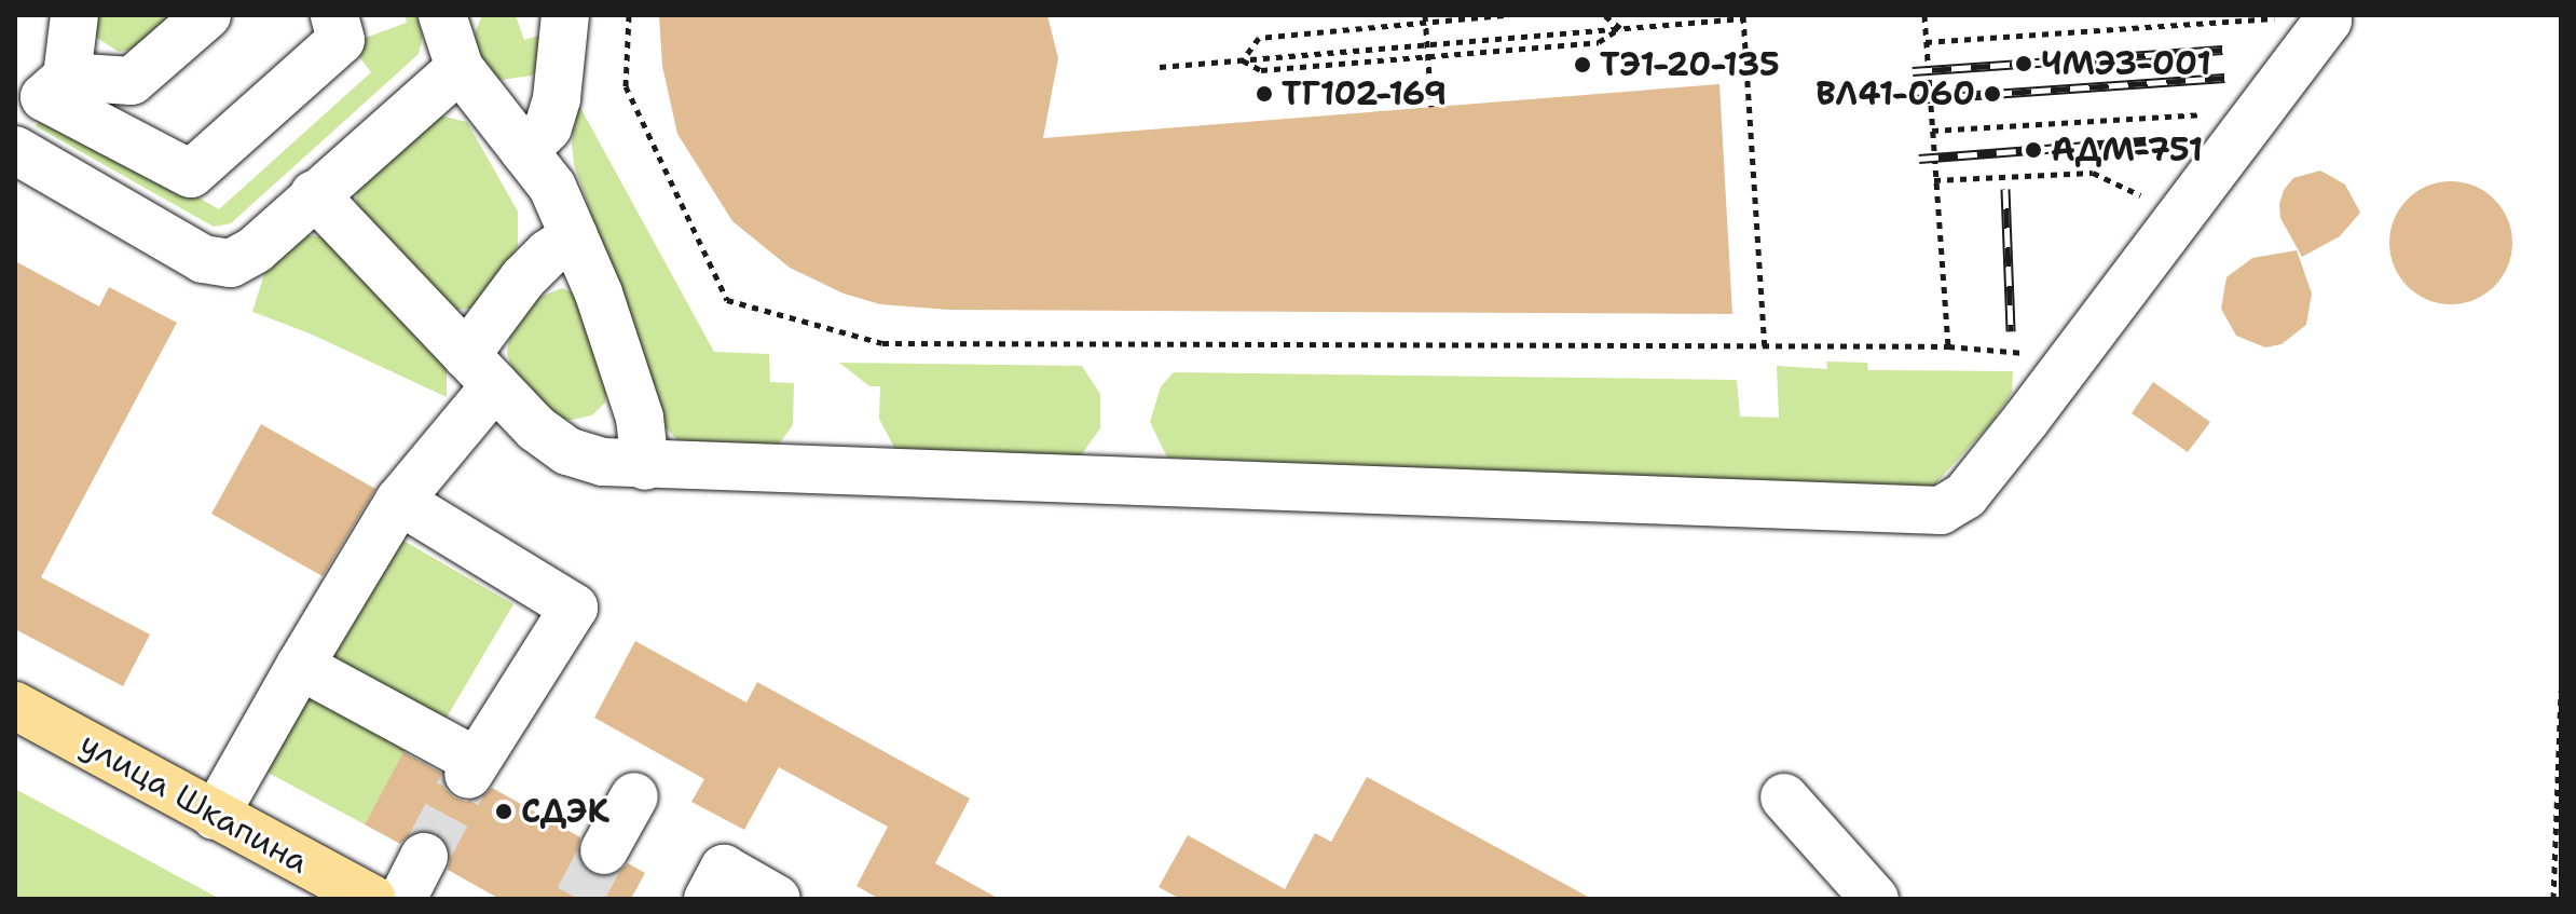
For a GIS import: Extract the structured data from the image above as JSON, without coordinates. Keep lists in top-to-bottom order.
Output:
{
  "streets": {
    "main road": ["улица Шкапина"]
  },
  "places": [
    "ЧМЭ3-001",
    "ТЭ1-20-135",
    "ТГ102-169",
    "ВЛ41-060",
    "АДМ-751",
    "СДЭК"
  ]
}
